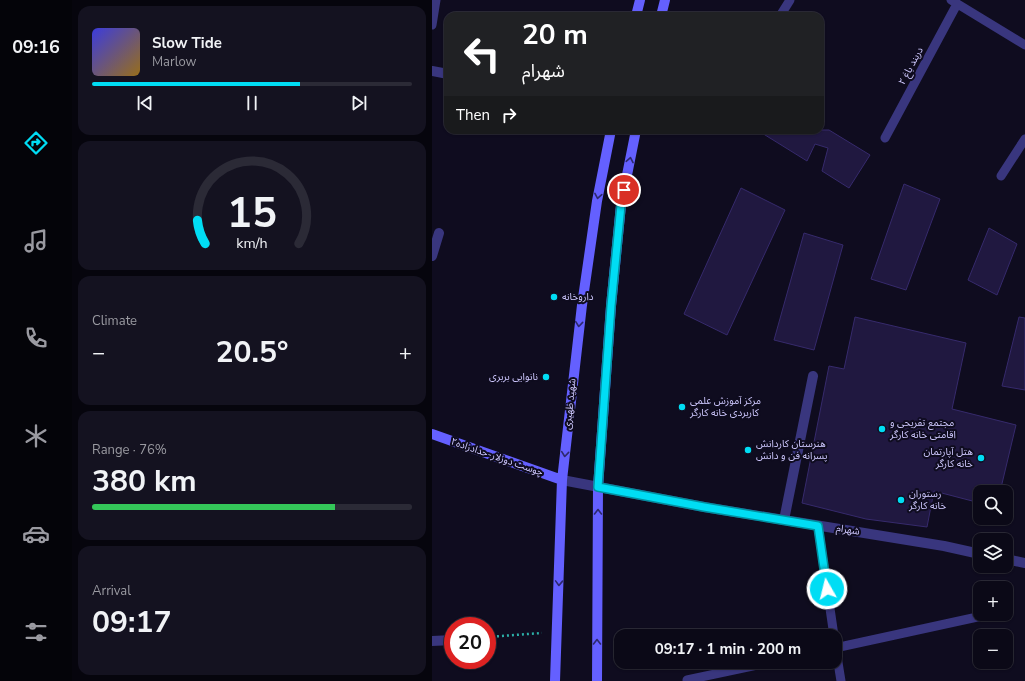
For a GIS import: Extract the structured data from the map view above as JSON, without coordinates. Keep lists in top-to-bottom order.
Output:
{
  "streets": {
    "main road": ["شهید ظهیری", "چوست دوزلار-حدادزاده۲"],
    "street": ["شهرام"],
    "lane": ["دربند باغ ۲"]
  },
  "crossings": [
    ["شهید ظهیری", "چوست دوزلار-حدادزاده۲"],
    ["شهید ظهیری", "شهرام"],
    ["چوست دوزلار-حدادزاده۲", "شهرام"]
  ],
  "places": [
    "داروخانه",
    "نانوایی بربری",
    "مرکز آموزش علمی کاربردی خانه کارگر",
    "مجتمع تفریحی و اقامتی خانه کارگر",
    "هنرستان کاردانش پسرانه فن و دانش",
    "هتل آپارتمان خانه کارگر",
    "رستوران خانه کارگر"
  ],
  "page": {
    "tabs": "09:16",
    "turn": ["20 m", "شهرام"],
    "song": ["Slow Tide", "Marlow"],
    "then": "Then",
    "tile": [
      "Climate",
      ["Range · 76%", "380 km"],
      ["Arrival", "09:17"]
    ],
    "heat": ["−", "20.5°", "+"],
    "map_buttons": ["+", "−"],
    "limit": "20",
    "trip": "09:17 · 1 min · 200 m",
    "gauge": ["15", "km/h"]
  }
}
